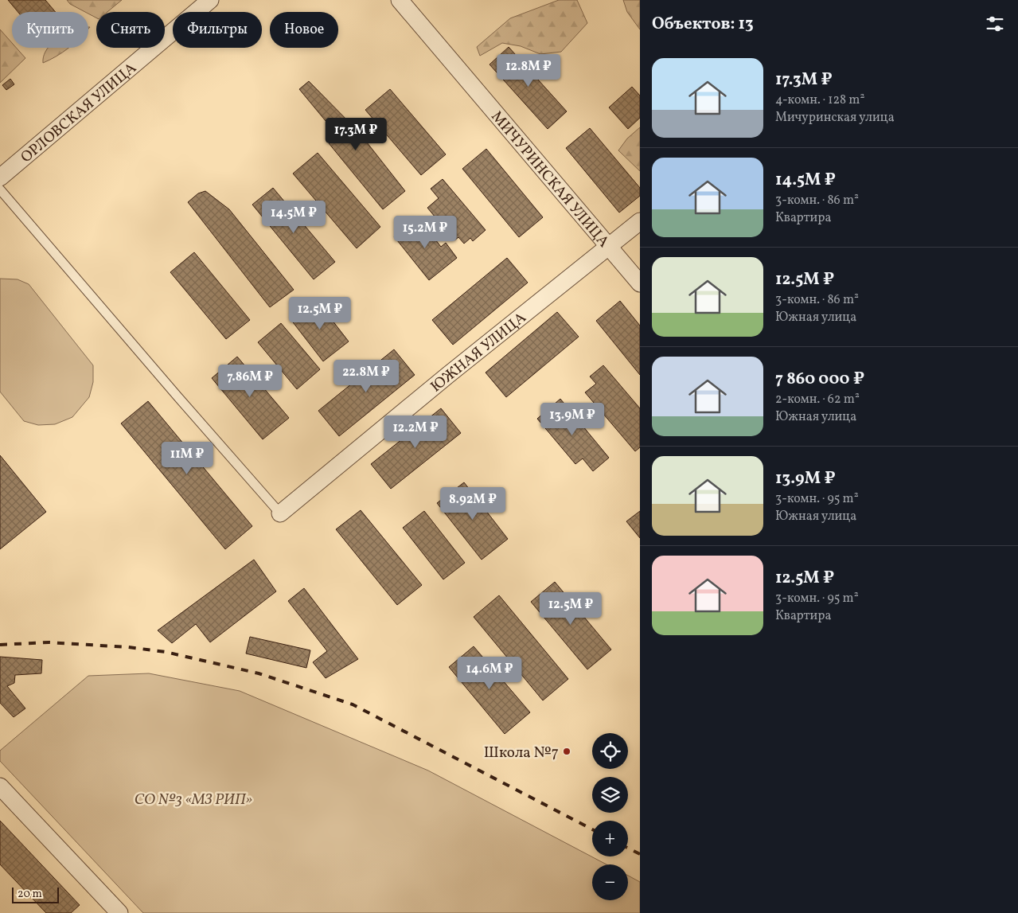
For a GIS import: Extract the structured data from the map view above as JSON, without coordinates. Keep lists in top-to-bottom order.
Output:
{
  "streets": {
    "street": ["ОРЛОВСКАЯ УЛИЦА", "МИЧУРИНСКАЯ УЛИЦА", "ЮЖНАЯ УЛИЦА"]
  },
  "crossings": [
    ["МИЧУРИНСКАЯ УЛИЦА", "ЮЖНАЯ УЛИЦА"]
  ],
  "parks": ["СО №3 «МЗ РИП»"],
  "places": ["Школа №7"],
  "scale_bar": "20 m",
  "page": {
    "heading": "Объектов: 13",
    "chip": [
      "Купить",
      "Снять",
      "Фильтры",
      "Новое"
    ],
    "list": [
      {
        "name": "17.3M ₽",
        "note": "4-комн. · 128 m² · Мичуринская улица"
      },
      {
        "name": "14.5M ₽",
        "note": "3-комн. · 86 m² · Квартира"
      },
      {
        "name": "12.5M ₽",
        "note": "3-комн. · 86 m² · Южная улица"
      },
      {
        "name": "7 860 000 ₽",
        "note": "2-комн. · 62 m² · Южная улица"
      },
      {
        "name": "13.9M ₽",
        "note": "3-комн. · 95 m² · Южная улица"
      },
      {
        "name": "12.5M ₽",
        "note": "3-комн. · 95 m² · Квартира"
      }
    ],
    "price": [
      "12.8M ₽",
      "17.3M ₽",
      "14.5M ₽",
      "15.2M ₽",
      "12.5M ₽",
      "22.8M ₽",
      "7.86M ₽",
      "13.9M ₽",
      "12.2M ₽",
      "11M ₽",
      "8.92M ₽",
      "12.5M ₽",
      "14.6M ₽"
    ],
    "map_buttons": ["+", "−"],
    "scale": "20 m"
  }
}
